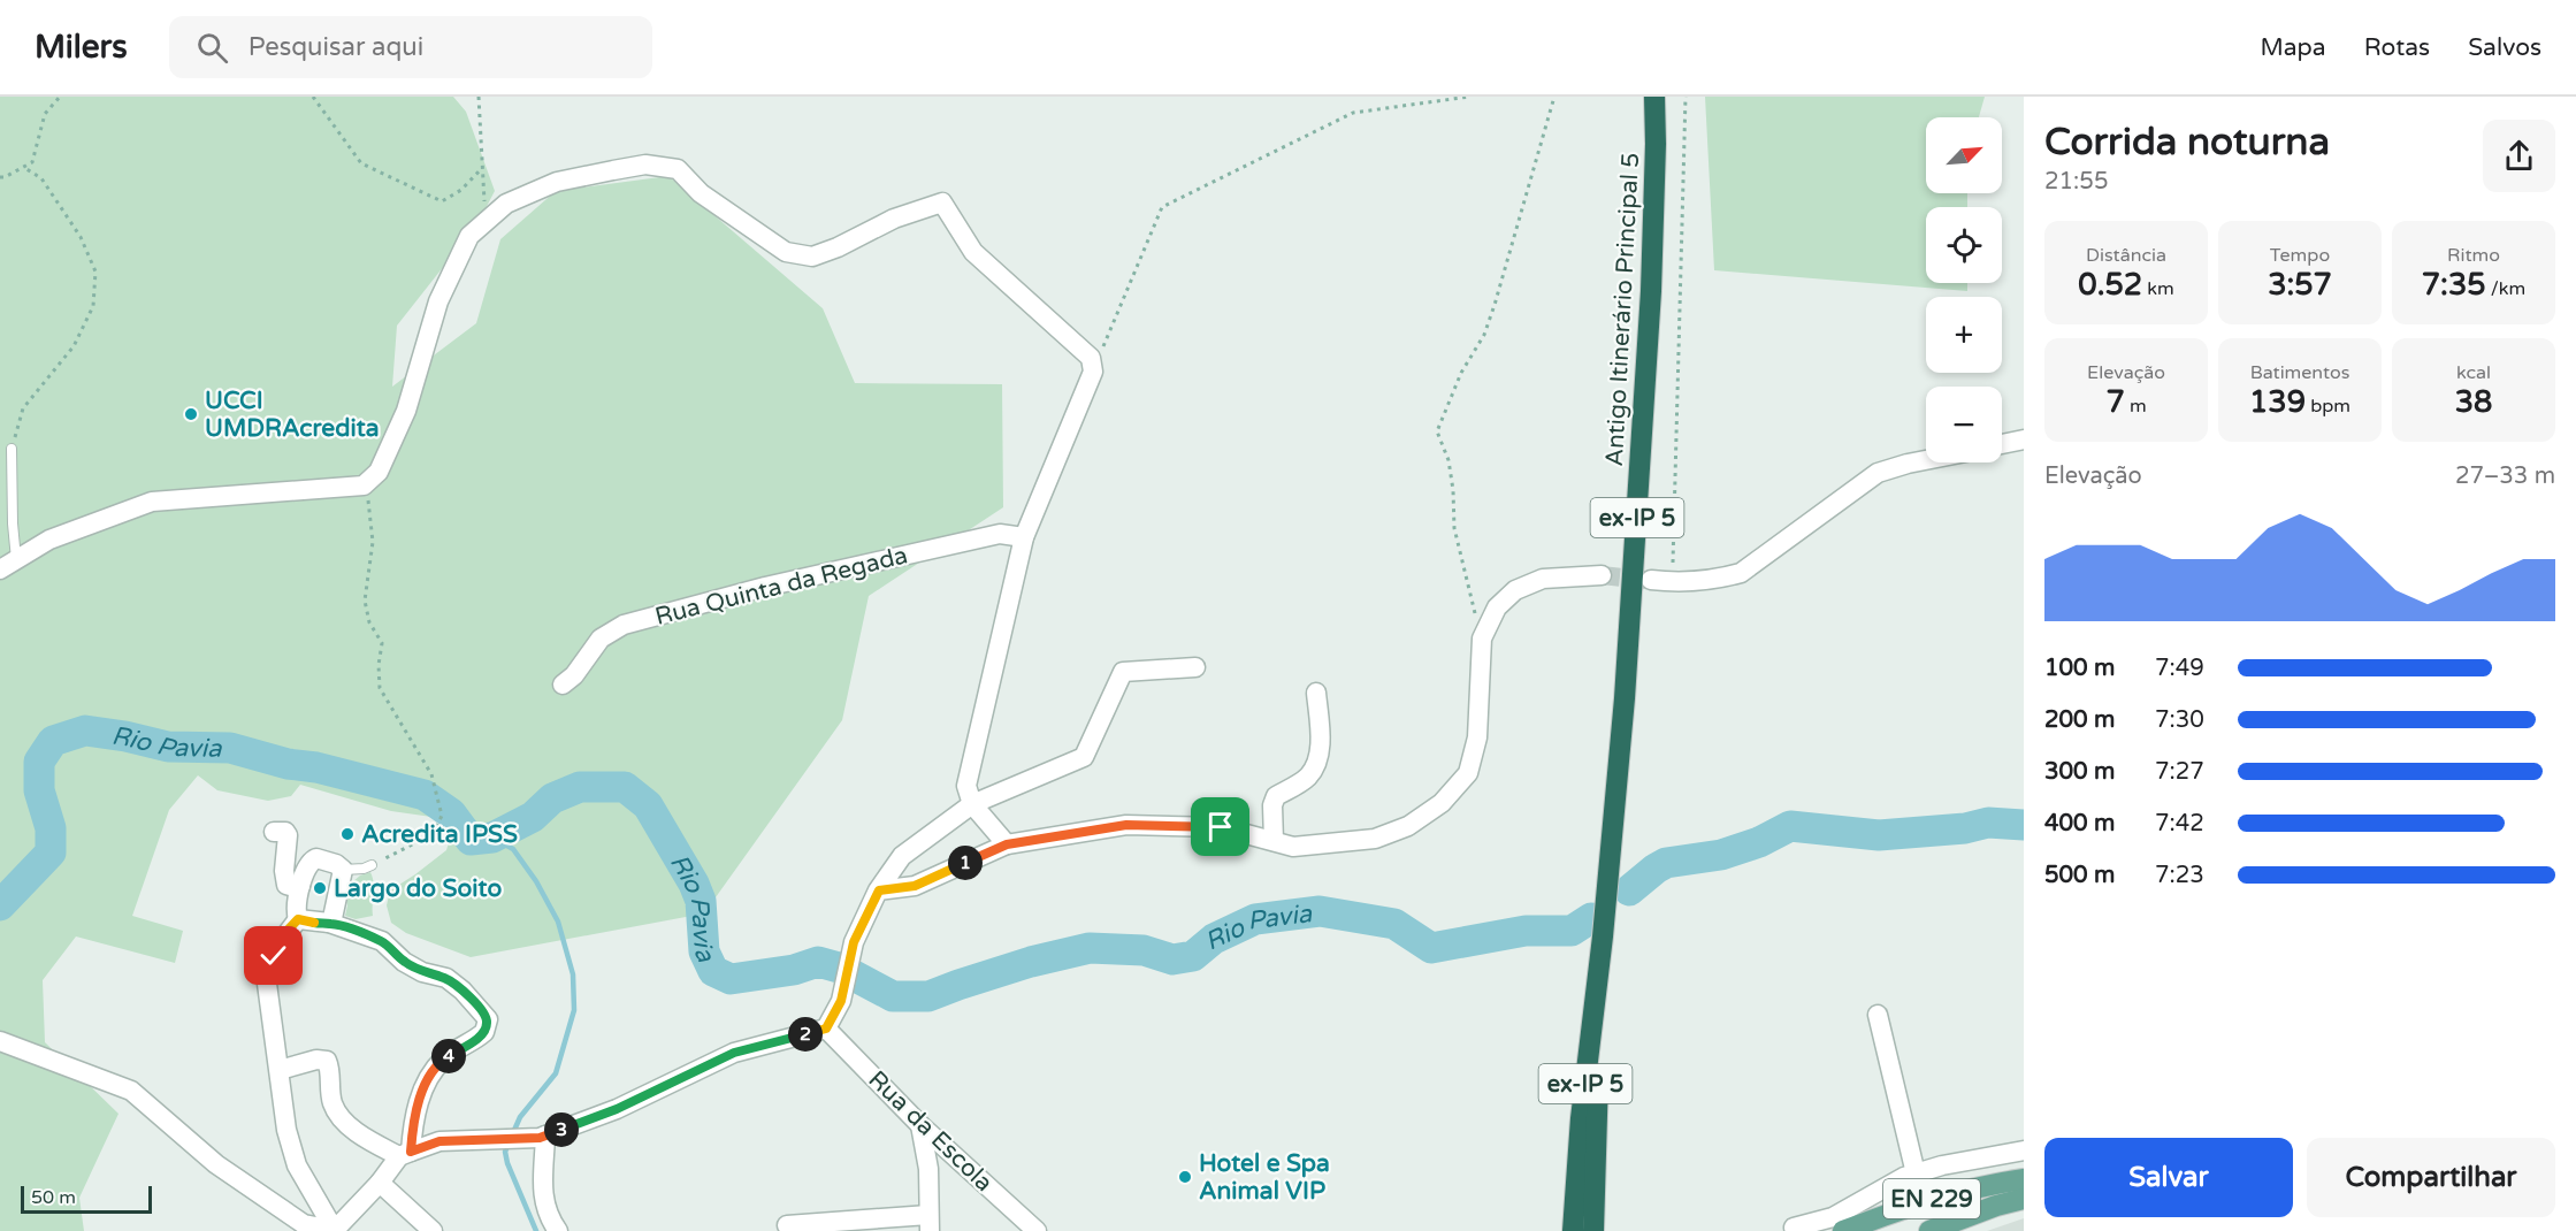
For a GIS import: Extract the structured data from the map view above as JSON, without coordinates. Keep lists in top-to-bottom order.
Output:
{
  "streets": {
    "highway": ["Antigo Itinerário Principal 5", "ex-IP 5"],
    "main road": ["EN 229"],
    "street": ["Rua Quinta da Regada", "Rua da Escola"]
  },
  "water": ["Rio Pavia"],
  "places": [
    "UCCI UMDRAcredita",
    "Acredita IPSS",
    "Largo do Soito",
    "Hotel e Spa Animal VIP"
  ],
  "scale_bar": "50 m",
  "north": "top right",
  "page": {
    "header": "Milers",
    "search": "Pesquisar aqui",
    "nav": ["Mapa", "Rotas", "Salvos"],
    "heading": ["Corrida noturna", "21:55"],
    "map_buttons": ["+", "−"],
    "stats": [
      ["Distância", "0.52 km"],
      ["Tempo", "3:57"],
      ["Ritmo", "7:35 /km"],
      ["Elevação", "7 m"],
      ["Batimentos", "139 bpm"],
      ["kcal", "38"]
    ],
    "chart": ["Elevação", "27–33 m"],
    "list": [
      {
        "name": "100 m",
        "note": "7:49"
      },
      {
        "name": "200 m",
        "note": "7:30"
      },
      {
        "name": "300 m",
        "note": "7:27"
      },
      {
        "name": "400 m",
        "note": "7:42"
      },
      {
        "name": "500 m",
        "note": "7:23"
      }
    ],
    "pins": [
      "1",
      "2",
      "4",
      "3"
    ],
    "buttons": ["Salvar", "Compartilhar"],
    "scale": "50 m"
  }
}
